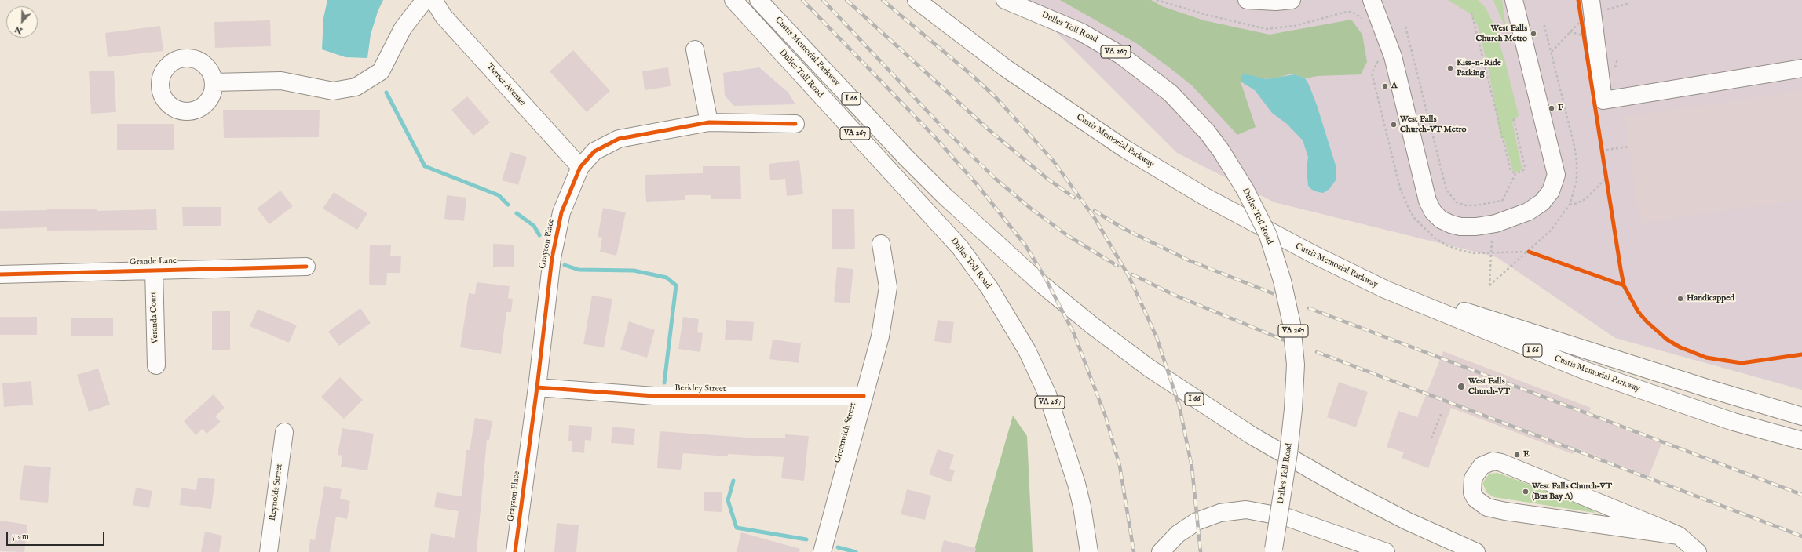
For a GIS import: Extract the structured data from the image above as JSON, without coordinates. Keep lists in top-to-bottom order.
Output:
{
  "streets": {
    "main road": [
      "Dulles Toll Road",
      "Custis Memorial Parkway",
      "VA 267",
      "Turner Avenue",
      "I 66",
      "Grayson Place",
      "Grande Lane",
      "Veranda Court",
      "Berkley Street",
      "Greenwich Street",
      "Reynolds Street"
    ]
  },
  "crossings": [
    ["Turner Avenue", "Grayson Place"],
    ["Grayson Place", "Berkley Street"],
    ["Grande Lane", "Veranda Court"],
    ["Berkley Street", "Greenwich Street"]
  ],
  "places": [
    "West Falls Church Metro",
    "Kiss-n-Ride Parking",
    "A",
    "F",
    "West Falls Church–VT Metro",
    "Handicapped",
    "West Falls Church–VT",
    "E",
    "West Falls Church–VT (Bus Bay A)"
  ],
  "scale_bar": "50 m",
  "north": "bottom left"
}
